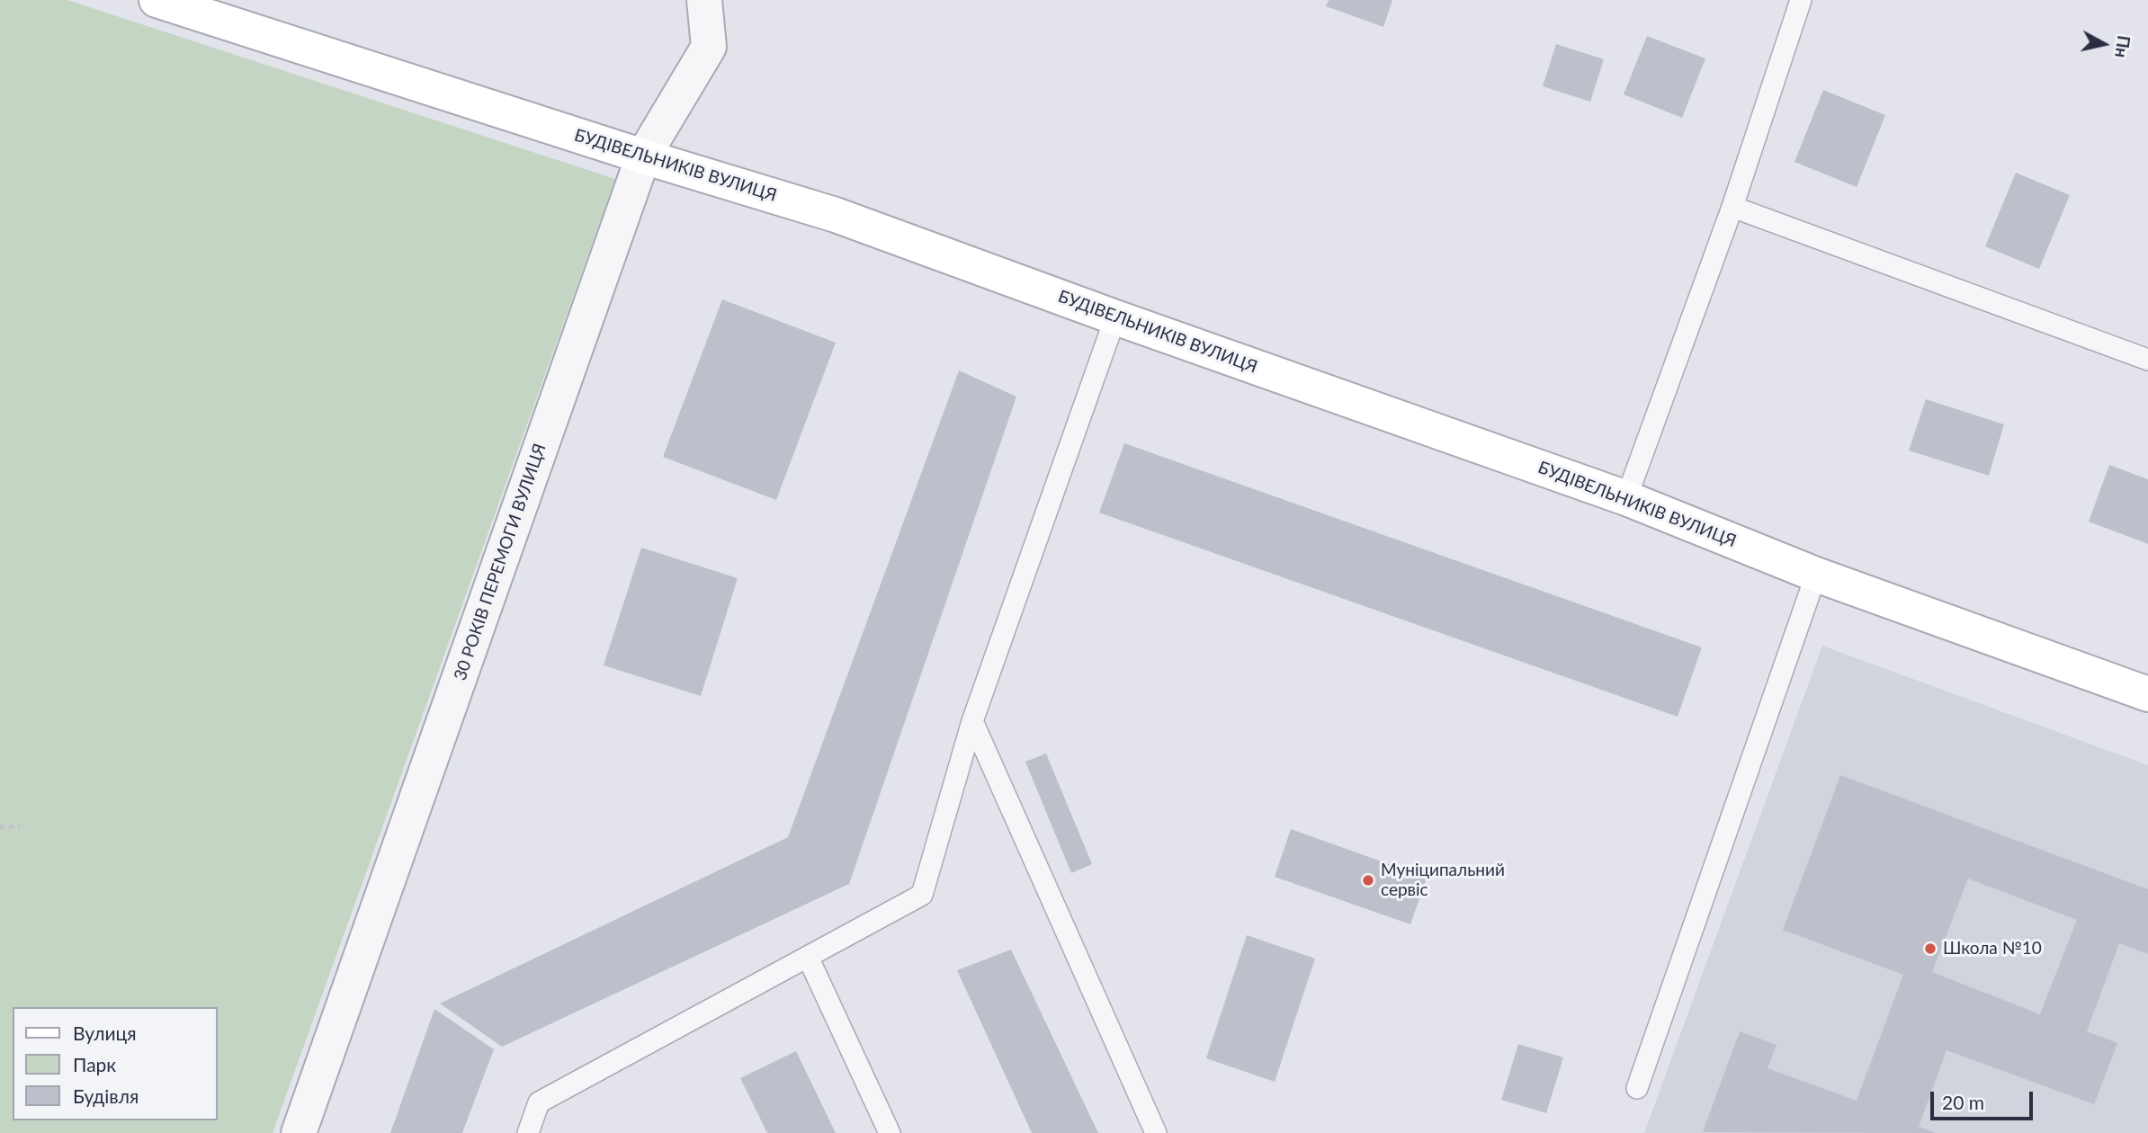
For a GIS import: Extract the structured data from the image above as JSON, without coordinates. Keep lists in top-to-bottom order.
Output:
{
  "streets": {
    "street": ["БУДІВЕЛЬНИКІВ ВУЛИЦЯ", "30 РОКІВ ПЕРЕМОГИ ВУЛИЦЯ"]
  },
  "crossings": [
    ["БУДІВЕЛЬНИКІВ ВУЛИЦЯ", "30 РОКІВ ПЕРЕМОГИ ВУЛИЦЯ"]
  ],
  "places": ["Муніципальний сервіс", "Школа №10"],
  "legend": ["Вулиця", "Парк", "Будівля"],
  "scale_bar": "20 m",
  "north": "right"
}
